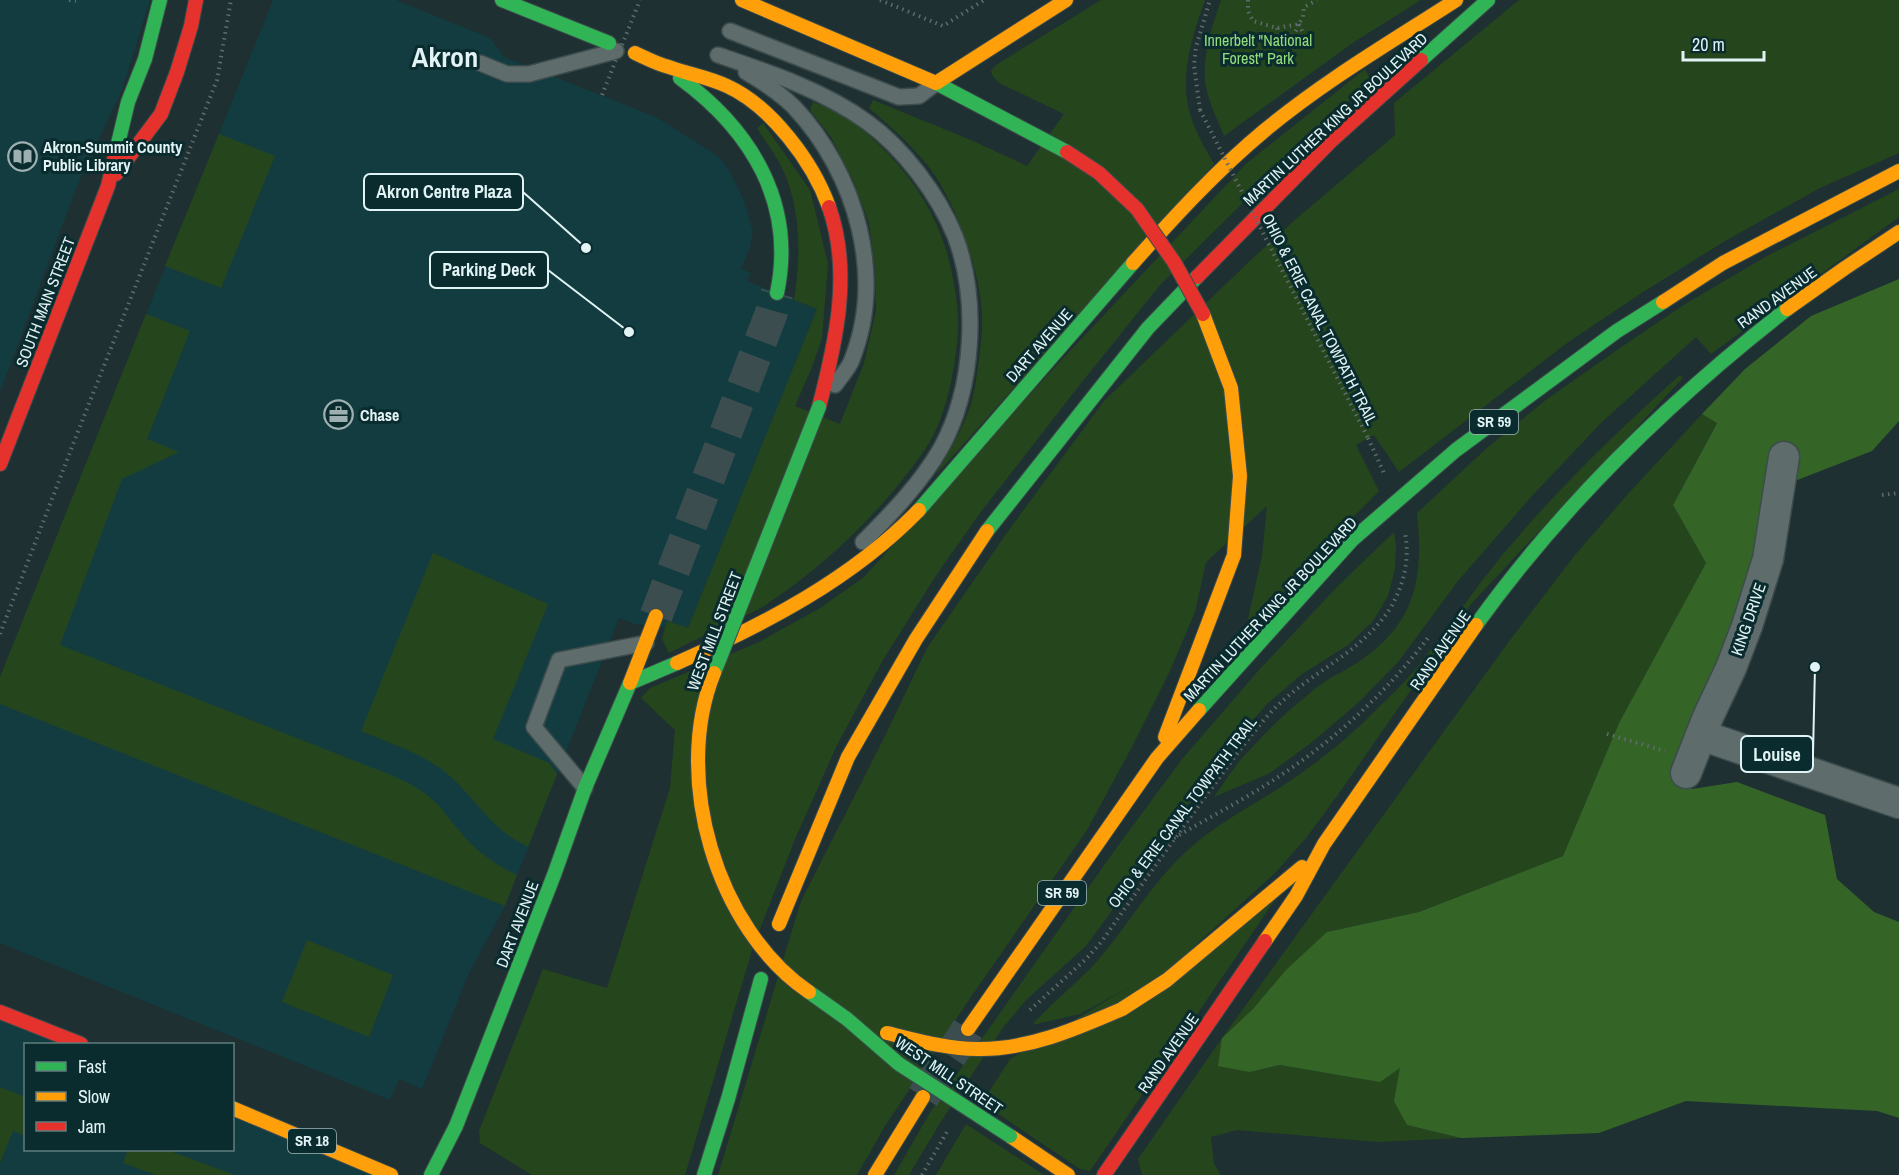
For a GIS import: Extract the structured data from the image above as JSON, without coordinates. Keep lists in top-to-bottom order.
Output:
{
  "streets": {
    "main road": [
      "MARTIN LUTHER KING JR BOULEVARD",
      "RAND AVENUE",
      "SOUTH MAIN STREET",
      "DART AVENUE",
      "SR 59",
      "WEST MILL STREET",
      "SR 18"
    ],
    "street": ["KING DRIVE"],
    "path": ["OHIO & ERIE CANAL TOWPATH TRAIL"]
  },
  "districts": ["Akron"],
  "parks": ["Innerbelt \"National Forest\" Park"],
  "places": {
    "library": ["Akron-Summit County Public Library"],
    "other": ["Akron Centre Plaza", "Parking Deck", "Louise"],
    "office": ["Chase"]
  },
  "legend": ["Fast", "Slow", "Jam"],
  "scale_bar": "20 m"
}
